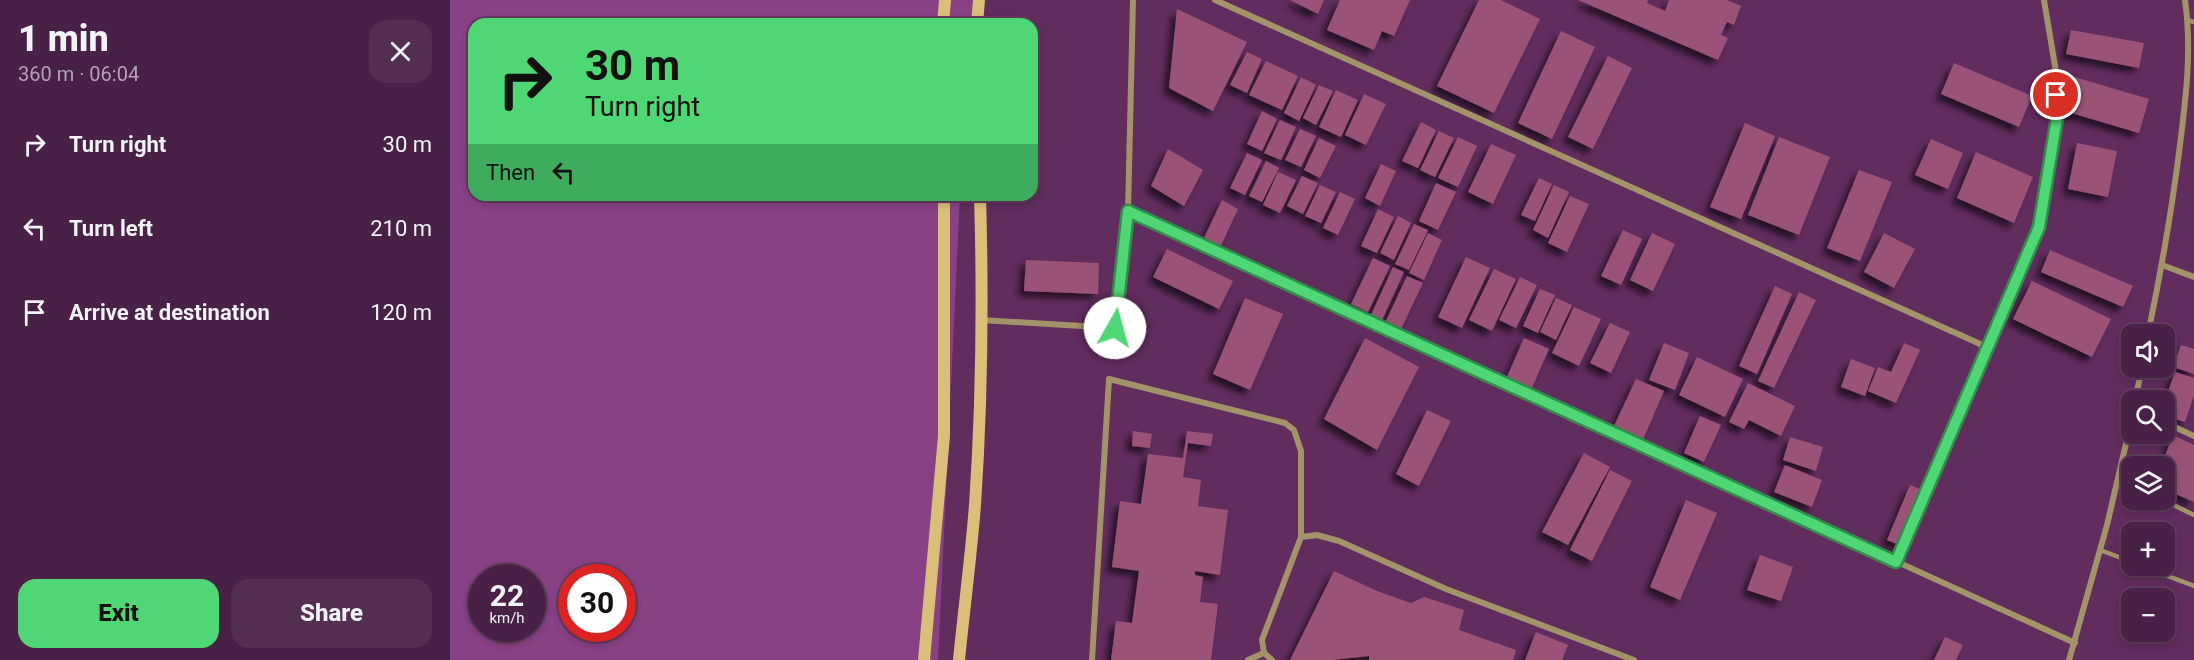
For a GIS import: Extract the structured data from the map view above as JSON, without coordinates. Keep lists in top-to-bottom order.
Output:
{
  "page": {
    "heading": ["1 min", "360 m · 06:04"],
    "turn": ["30 m", "Turn right"],
    "list": [
      {
        "name": "Turn right",
        "value": "30 m"
      },
      {
        "name": "Turn left",
        "value": "210 m"
      },
      {
        "name": "Arrive at destination",
        "value": "120 m"
      }
    ],
    "then": "Then",
    "map_buttons": ["+", "−"],
    "speed": "22 km/h",
    "limit": "30",
    "buttons": ["Exit", "Share"]
  }
}
